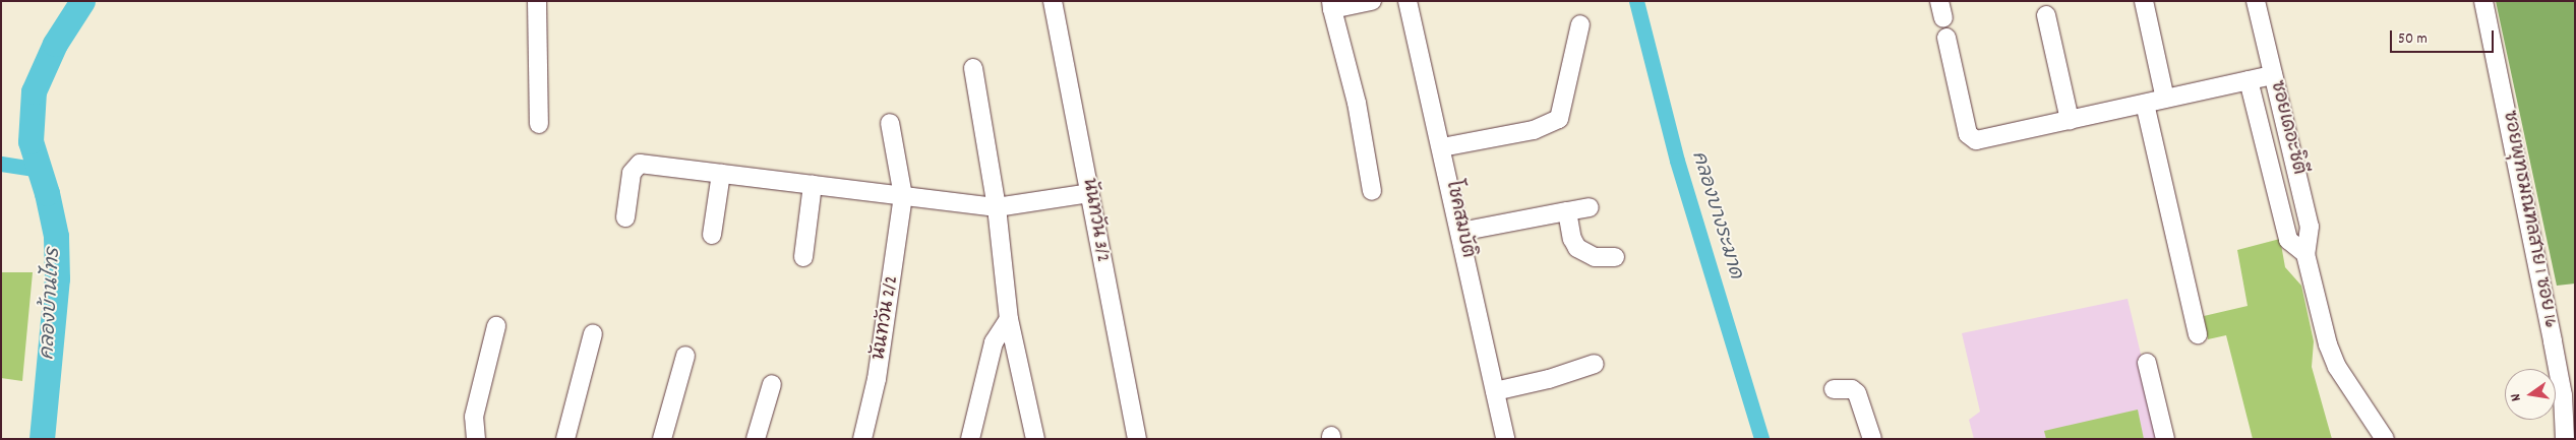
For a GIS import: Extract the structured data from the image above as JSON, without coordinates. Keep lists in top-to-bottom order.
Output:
{
  "streets": {
    "street": [
      "ซอยเดอะซิตี",
      "โชคสมบัติ",
      "ซอยพุทธมณฑลสาย 1 ซอย 16",
      "นันทวัน 3/2",
      "นันทวัน 2/2"
    ]
  },
  "water": ["คลองบางระมาด", "คลองบ้านไทร"],
  "scale_bar": "50 m",
  "north": "left"
}
